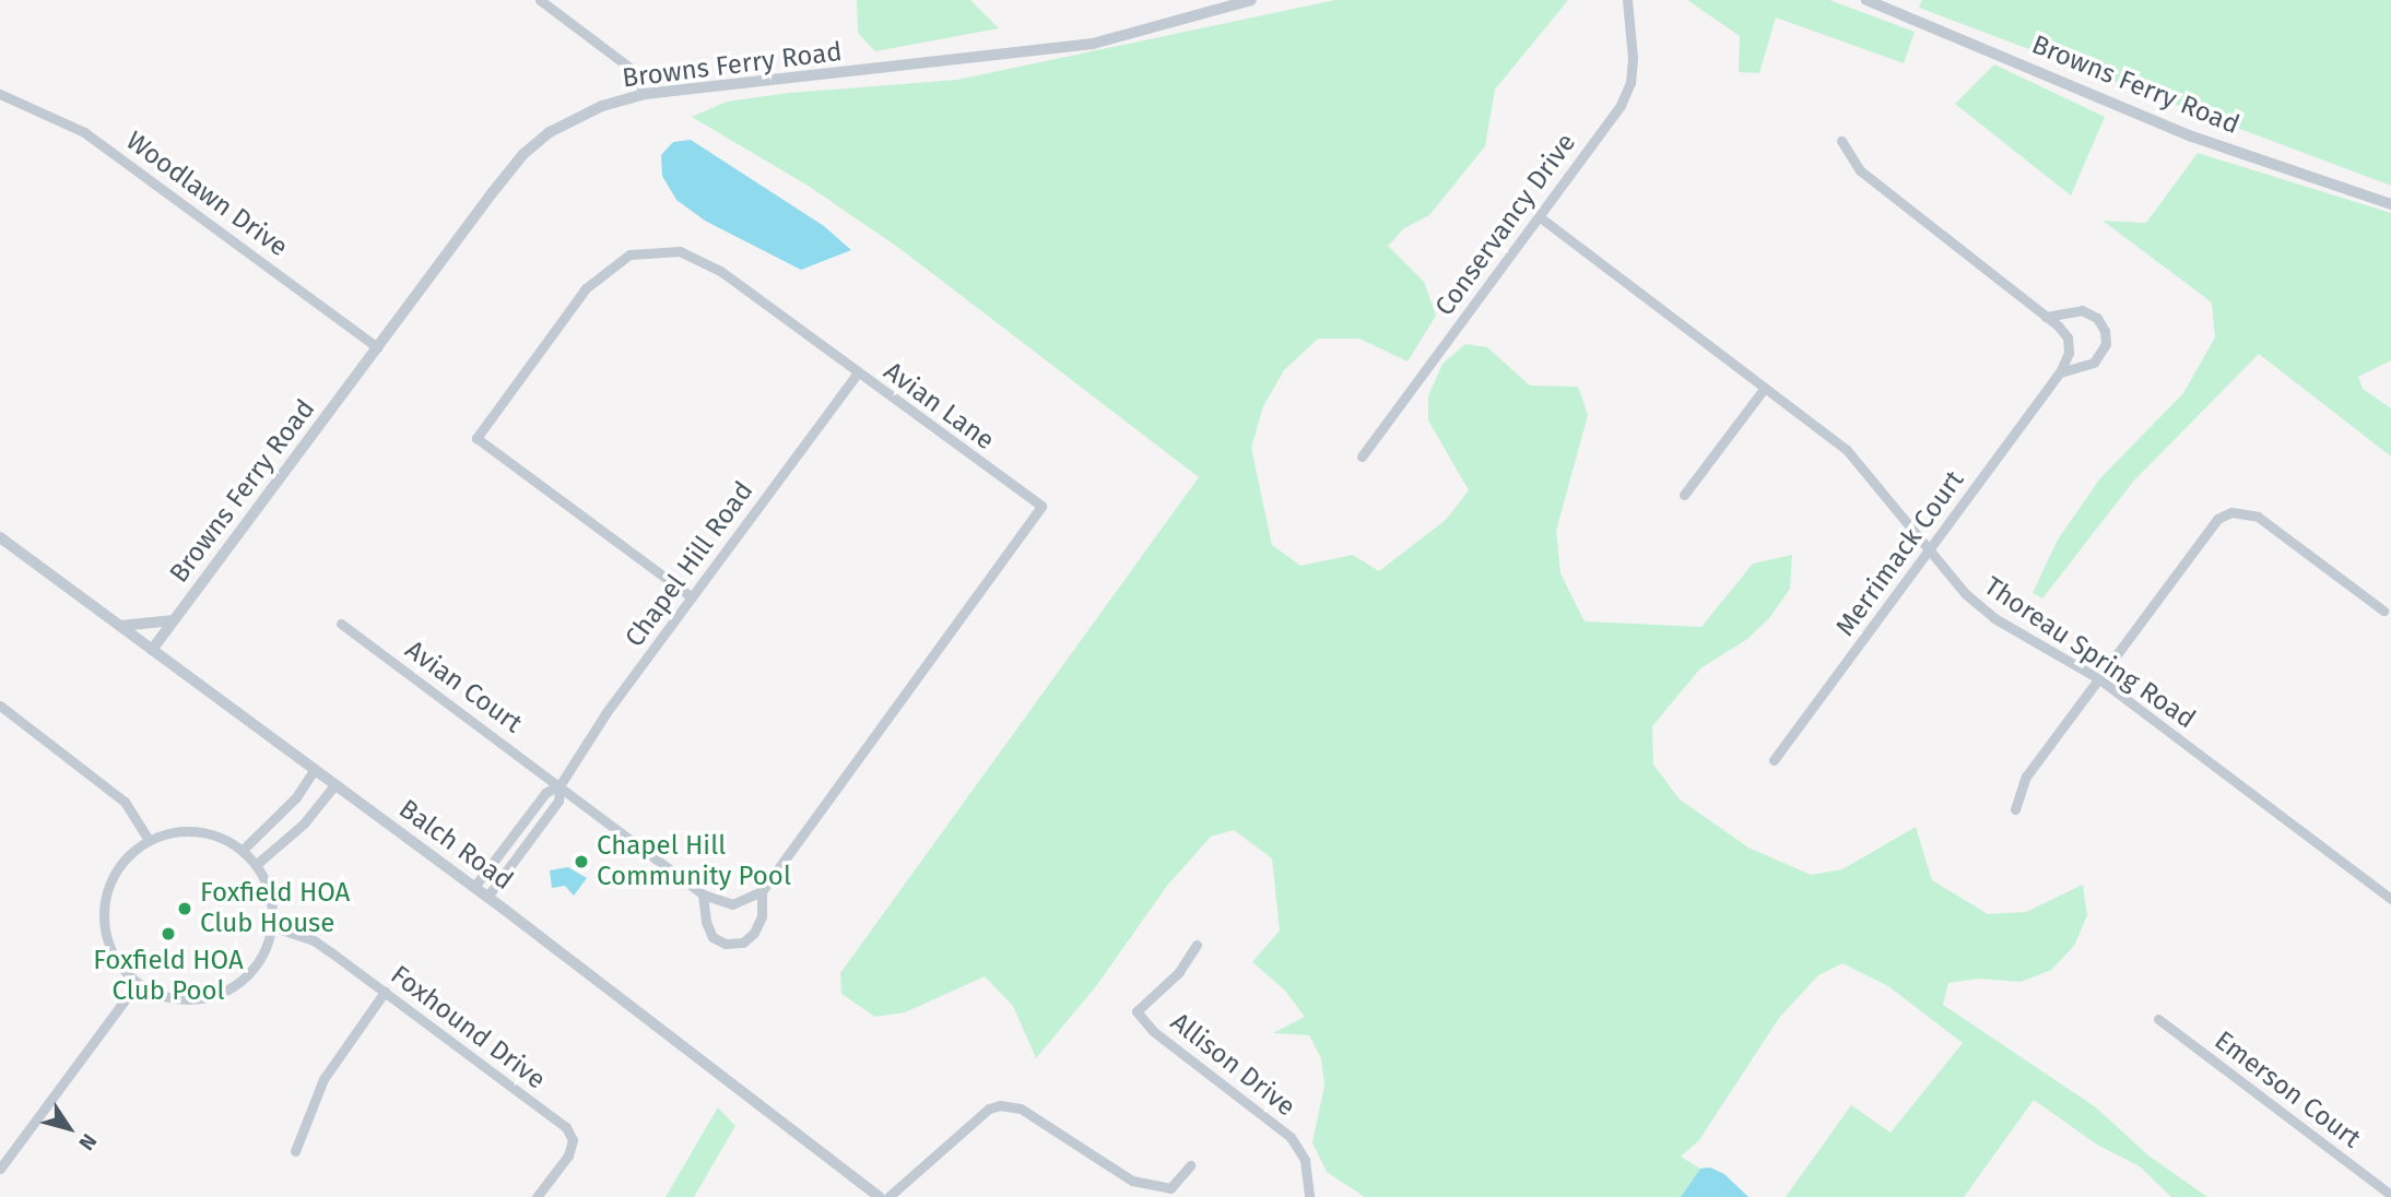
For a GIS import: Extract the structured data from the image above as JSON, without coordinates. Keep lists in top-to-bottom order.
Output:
{
  "streets": {
    "street": [
      "Browns Ferry Road",
      "Woodlawn Drive",
      "Conservancy Drive",
      "Avian Lane",
      "Merrimack Court",
      "Chapel Hill Road",
      "Thoreau Spring Road",
      "Avian Court",
      "Balch Road",
      "Foxhound Drive",
      "Allison Drive",
      "Emerson Court"
    ]
  },
  "crossings": [
    ["Browns Ferry Road", "Woodlawn Drive"],
    ["Browns Ferry Road", "Balch Road"],
    ["Conservancy Drive", "Thoreau Spring Road"],
    ["Avian Lane", "Chapel Hill Road"],
    ["Merrimack Court", "Thoreau Spring Road"],
    ["Chapel Hill Road", "Avian Court"],
    ["Chapel Hill Road", "Balch Road"]
  ],
  "places": ["Chapel Hill Community Pool", "Foxfield HOA Club House", "Foxfield HOA Club Pool"],
  "north": "bottom right"
}
